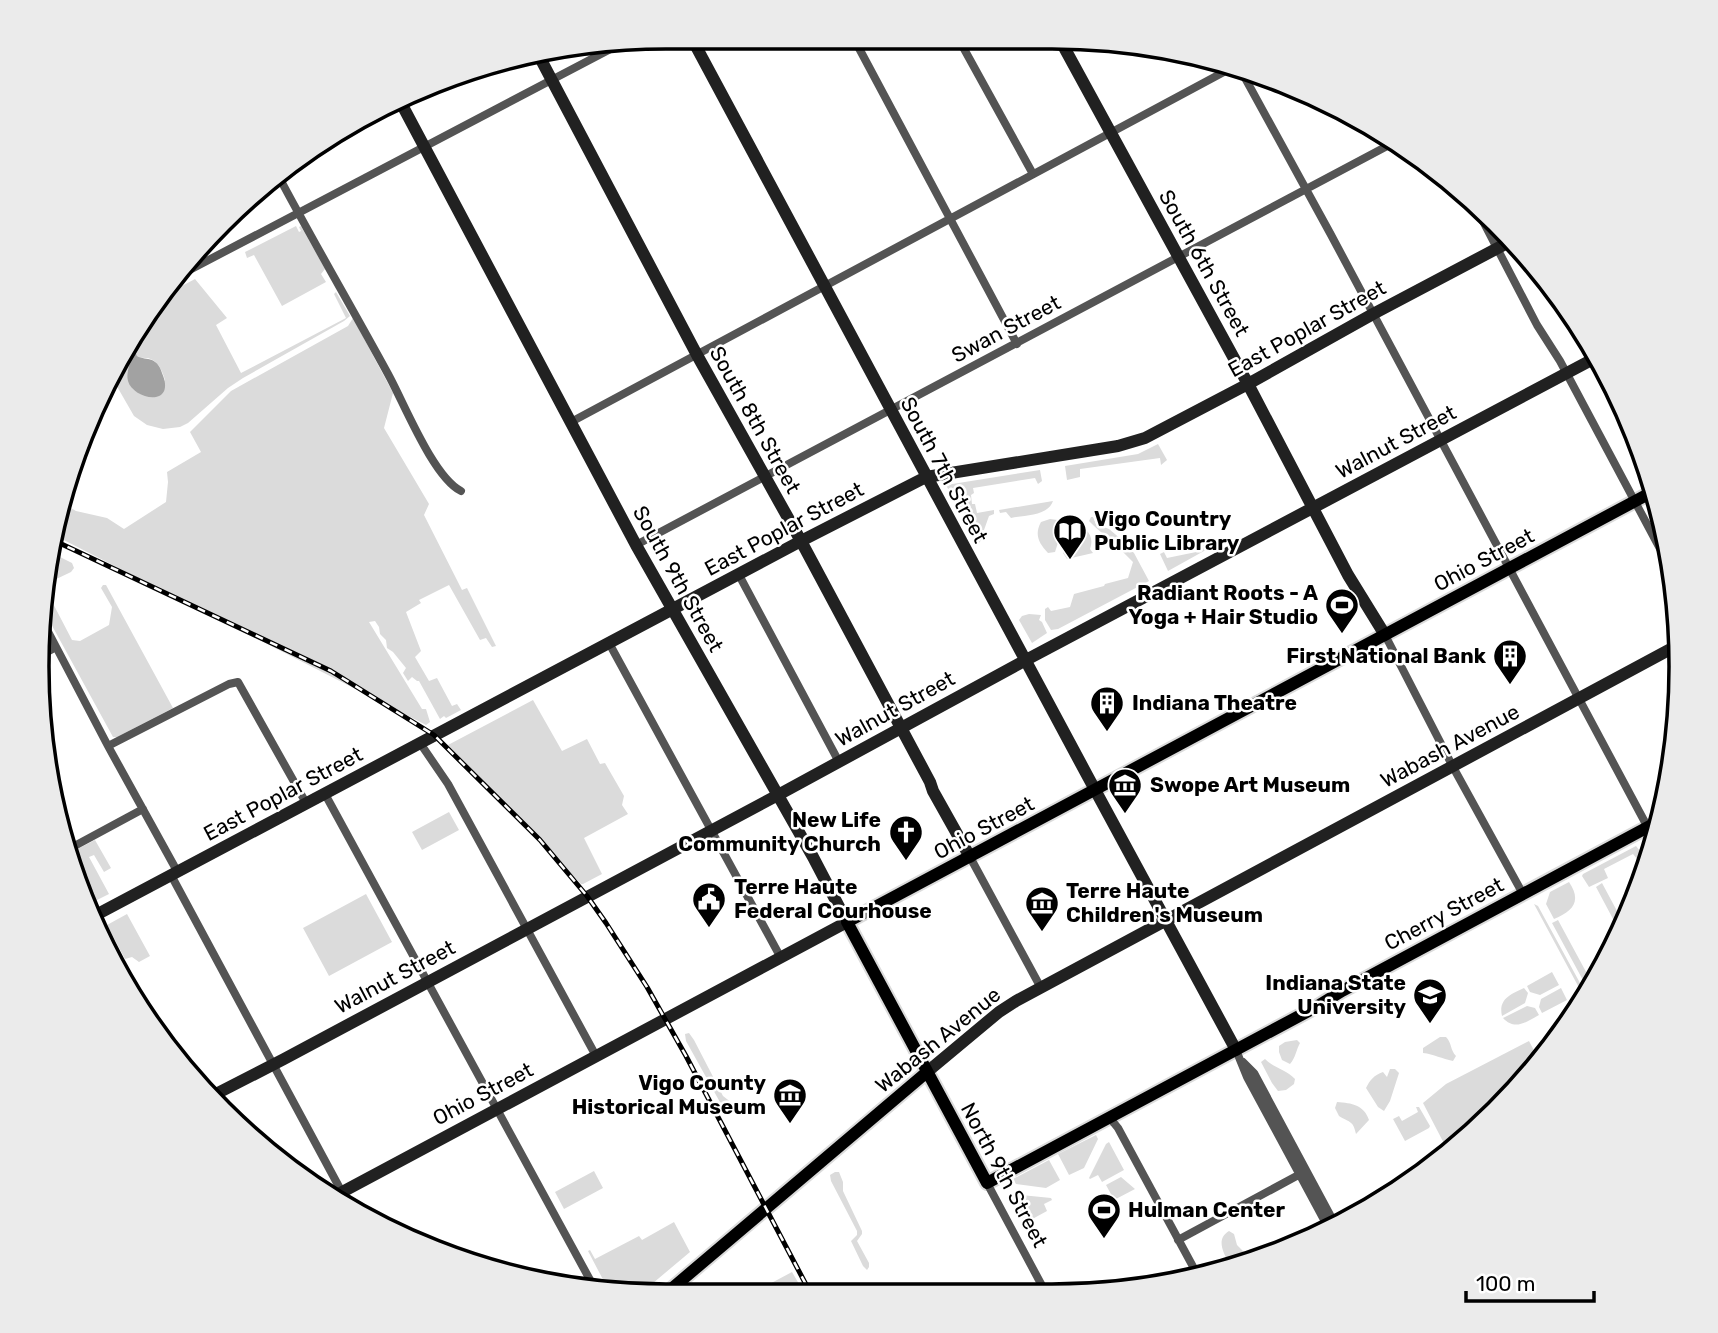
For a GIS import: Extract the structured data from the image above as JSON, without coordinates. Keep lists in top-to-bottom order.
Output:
{
  "streets": {
    "main road": [
      "Ohio Street",
      "South 9th Street",
      "Wabash Avenue",
      "Cherry Street",
      "North 9th Street"
    ],
    "street": [
      "South 6th Street",
      "Swan Street",
      "East Poplar Street",
      "South 8th Street",
      "Walnut Street",
      "South 7th Street"
    ]
  },
  "crossings": [
    ["South 6th Street", "Swan Street"],
    ["South 6th Street", "East Poplar Street"],
    ["South 6th Street", "Walnut Street"],
    ["South 6th Street", "Ohio Street"],
    ["South 6th Street", "Wabash Avenue"],
    ["South 6th Street", "Cherry Street"],
    ["Swan Street", "South 8th Street"],
    ["Swan Street", "South 7th Street"],
    ["Swan Street", "South 9th Street"],
    ["East Poplar Street", "South 8th Street"],
    ["East Poplar Street", "South 7th Street"],
    ["East Poplar Street", "South 9th Street"],
    ["South 8th Street", "Walnut Street"],
    ["South 8th Street", "Ohio Street"],
    ["South 8th Street", "Wabash Avenue"],
    ["Walnut Street", "South 7th Street"],
    ["Walnut Street", "South 9th Street"],
    ["South 7th Street", "Ohio Street"],
    ["South 7th Street", "Wabash Avenue"],
    ["South 7th Street", "Cherry Street"],
    ["Ohio Street", "South 9th Street"],
    ["South 9th Street", "Wabash Avenue"],
    ["South 9th Street", "North 9th Street"],
    ["Wabash Avenue", "North 9th Street"],
    ["Cherry Street", "North 9th Street"]
  ],
  "places": {
    "library": ["Vigo Country Public Library"],
    "sports": ["Radiant Roots - A Yoga + Hair Studio", "Hulman Center"],
    "building": ["First National Bank", "Indiana Theatre"],
    "museum": ["Swope Art Museum", "Terre Haute Children's Museum", "Vigo County Historical Museum"],
    "church": ["New Life Community Church"],
    "public building": ["Terre Haute Federal Courhouse"],
    "school or university": ["Indiana State University"]
  },
  "scale_bar": "100 m"
}
